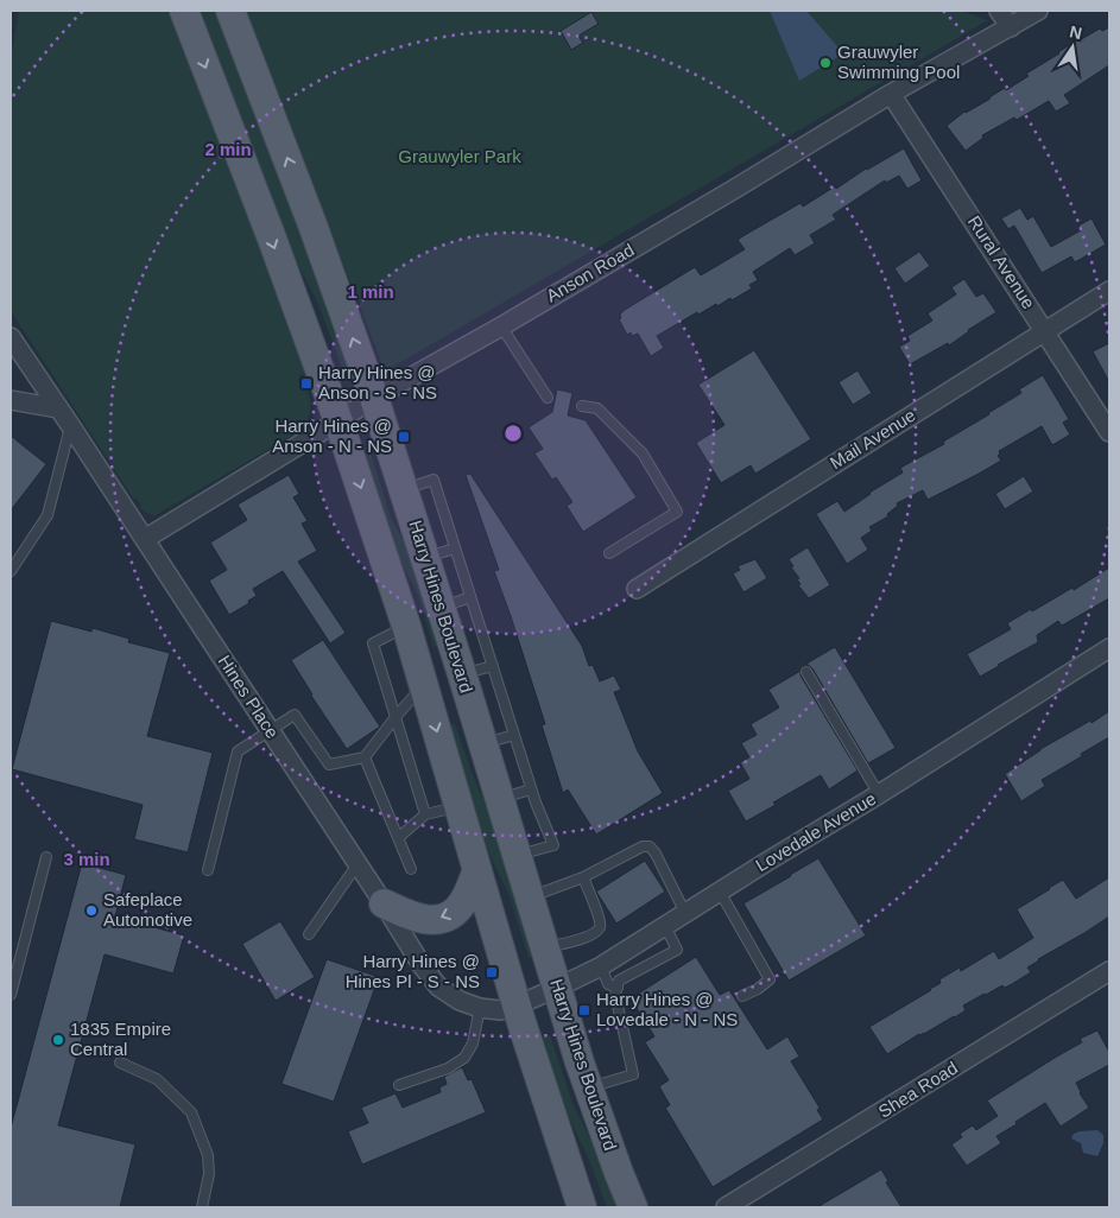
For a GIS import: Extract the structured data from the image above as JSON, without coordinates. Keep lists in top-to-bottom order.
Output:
{
  "streets": {
    "main road": ["Harry Hines Boulevard"],
    "street": [
      "Rural Avenue",
      "Anson Road",
      "Mail Avenue",
      "Hines Place",
      "Lovedale Avenue",
      "Shea Road"
    ]
  },
  "crossings": [
    ["Rural Avenue", "Anson Road"],
    ["Rural Avenue", "Mail Avenue"],
    ["Anson Road", "Harry Hines Boulevard"],
    ["Anson Road", "Hines Place"],
    ["Harry Hines Boulevard", "Lovedale Avenue"],
    ["Hines Place", "Lovedale Avenue"]
  ],
  "parks": ["Grauwyler Park"],
  "places": {
    "other": ["Grauwyler Swimming Pool", "Safeplace Automotive", "1835 Empire Central"],
    "transit": [
      "Harry Hines @ Anson - S - NS",
      "Harry Hines @ Anson - N - NS",
      "Harry Hines @ Hines Pl - S - NS",
      "Harry Hines @ Lovedale - N - NS"
    ]
  },
  "north": "top",
  "rings": ["2 min", "1 min", "3 min"]
}
